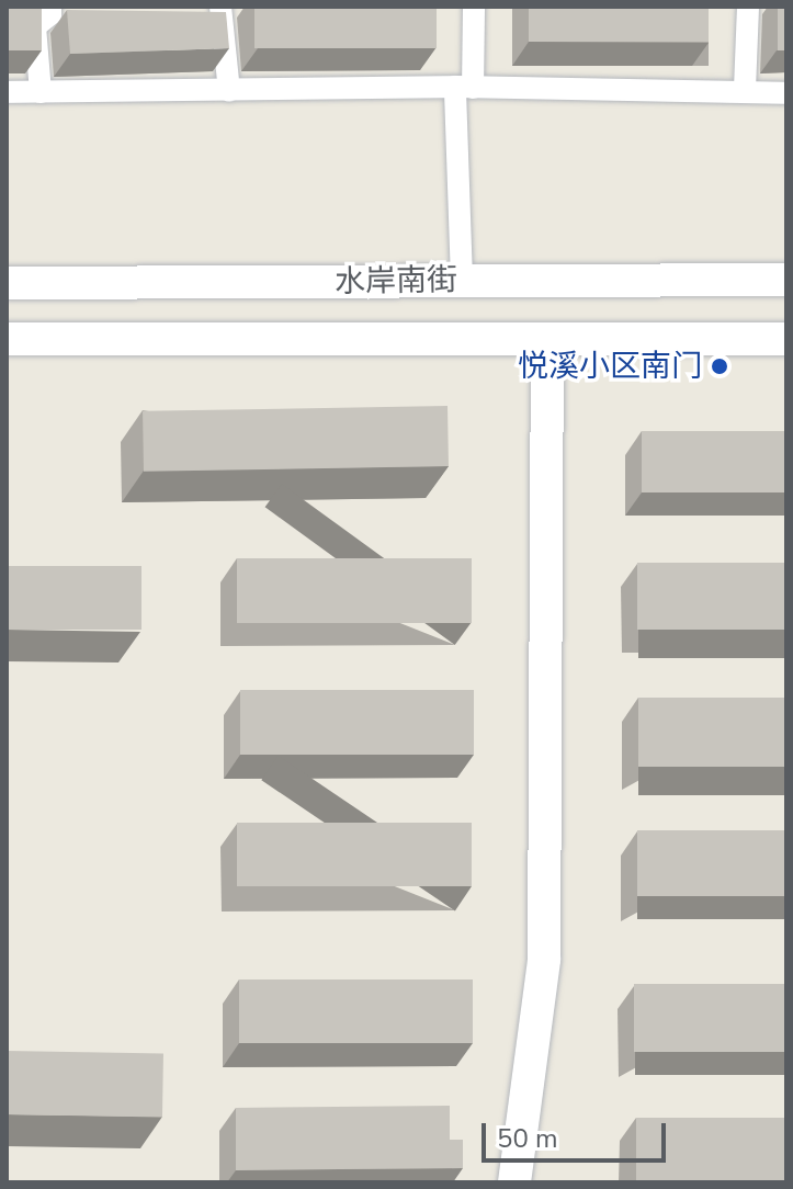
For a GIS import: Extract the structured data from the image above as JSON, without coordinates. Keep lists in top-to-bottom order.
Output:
{
  "streets": {
    "street": ["水岸南街"]
  },
  "places": ["悦溪小区南门"],
  "scale_bar": "50 m"
}
